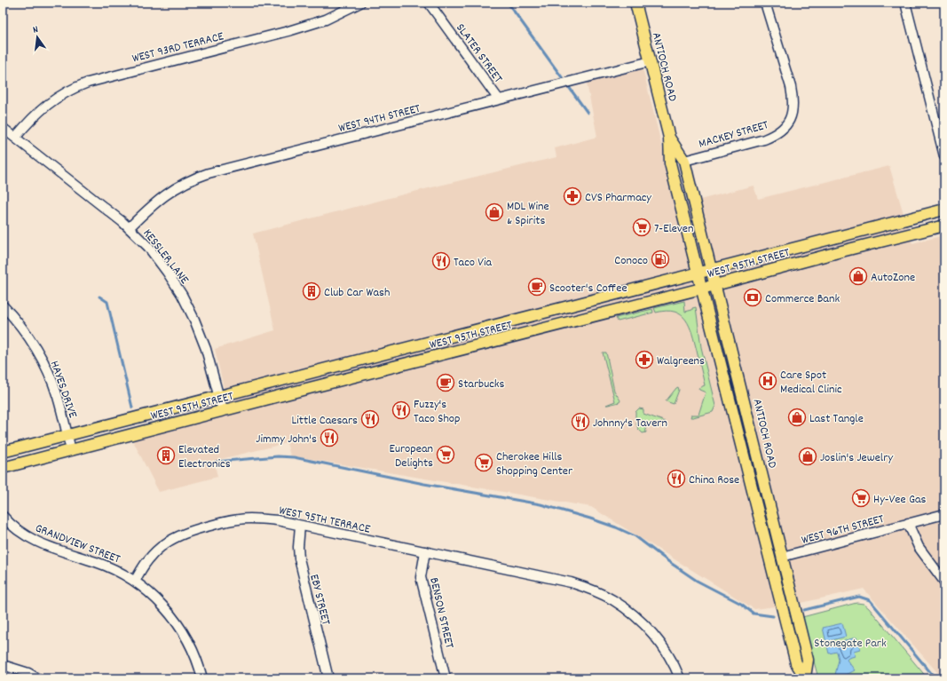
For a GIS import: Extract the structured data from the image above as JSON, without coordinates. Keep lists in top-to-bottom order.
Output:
{
  "streets": {
    "main road": ["ANTIOCH ROAD", "WEST 95TH STREET"],
    "street": [
      "WEST 93RD TERRACE",
      "SLATER STREET",
      "WEST 94TH STREET",
      "MACKEY STREET",
      "KESSLER LANE",
      "HAYES DRIVE",
      "WEST 95TH TERRACE",
      "WEST 96TH STREET",
      "GRANDVIEW STREET",
      "EBY STREET",
      "BENSON STREET"
    ]
  },
  "crossings": [
    ["WEST 93RD TERRACE", "KESSLER LANE"],
    ["SLATER STREET", "WEST 94TH STREET"],
    ["ANTIOCH ROAD", "WEST 94TH STREET"],
    ["ANTIOCH ROAD", "MACKEY STREET"],
    ["ANTIOCH ROAD", "WEST 95TH STREET"],
    ["ANTIOCH ROAD", "WEST 96TH STREET"],
    ["WEST 94TH STREET", "KESSLER LANE"],
    ["KESSLER LANE", "WEST 95TH STREET"],
    ["WEST 95TH STREET", "HAYES DRIVE"],
    ["WEST 95TH TERRACE", "GRANDVIEW STREET"],
    ["WEST 95TH TERRACE", "EBY STREET"],
    ["WEST 95TH TERRACE", "BENSON STREET"]
  ],
  "parks": ["Stonegate Park"],
  "places": {
    "pharmacy": ["CVS Pharmacy", "Walgreens"],
    "shop": [
      "MDL Wine & Spirits",
      "AutoZone",
      "Last Tangle",
      "Joslin's Jewelry"
    ],
    "supermarket": [
      "7-Eleven",
      "European Delights",
      "Cherokee Hills Shopping Center",
      "Hy-Vee Gas"
    ],
    "fuel station": ["Conoco"],
    "restaurant": [
      "Taco Via",
      "Fuzzy's Taco Shop",
      "Little Caesars",
      "Johnny's Tavern",
      "Jimmy John's",
      "China Rose"
    ],
    "cafe": ["Scooter's Coffee", "Starbucks"],
    "building": ["Club Car Wash", "Elevated Electronics"],
    "bank": ["Commerce Bank"],
    "hospital": ["Care Spot Medical Clinic"]
  },
  "north": "top"
}
